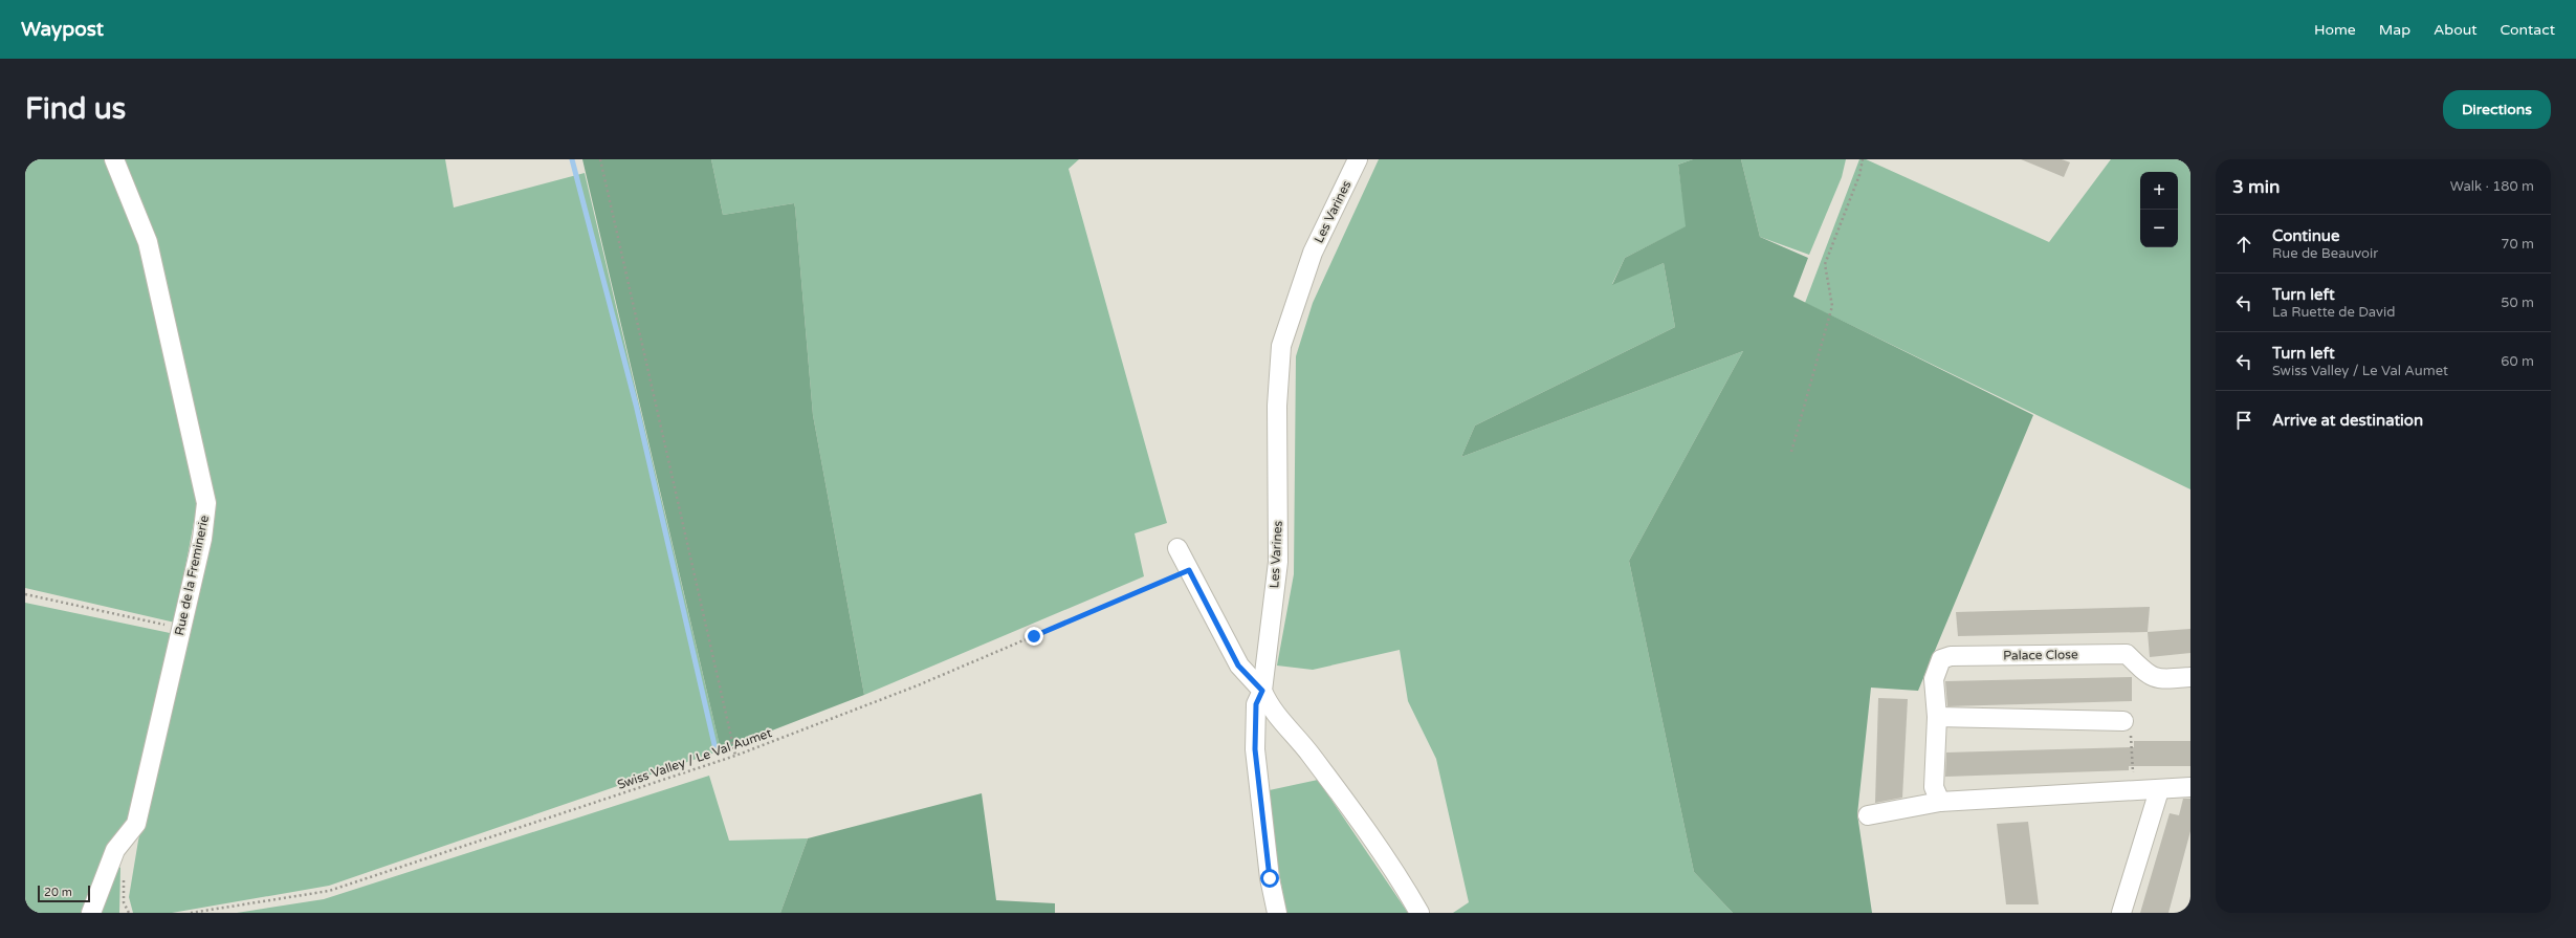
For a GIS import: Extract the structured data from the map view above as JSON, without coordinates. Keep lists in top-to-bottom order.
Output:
{
  "streets": {
    "street": ["Les Varines", "Rue de la Freminerie", "Palace Close"],
    "path": ["Swiss Valley / Le Val Aumet"]
  },
  "scale_bar": "20 m",
  "page": {
    "header": "Waypost",
    "nav": [
      "Home",
      "Map",
      "About",
      "Contact"
    ],
    "buttons": "Directions",
    "title": "Find us",
    "heading": ["3 min", "Walk · 180 m"],
    "map_buttons": ["+", "−"],
    "list": [
      ["Continue", "Rue de Beauvoir", "70 m"],
      ["Turn left", "La Ruette de David", "50 m"],
      ["Turn left", "Swiss Valley / Le Val Aumet", "60 m"],
      "Arrive at destination"
    ],
    "scale": "20 m"
  }
}
